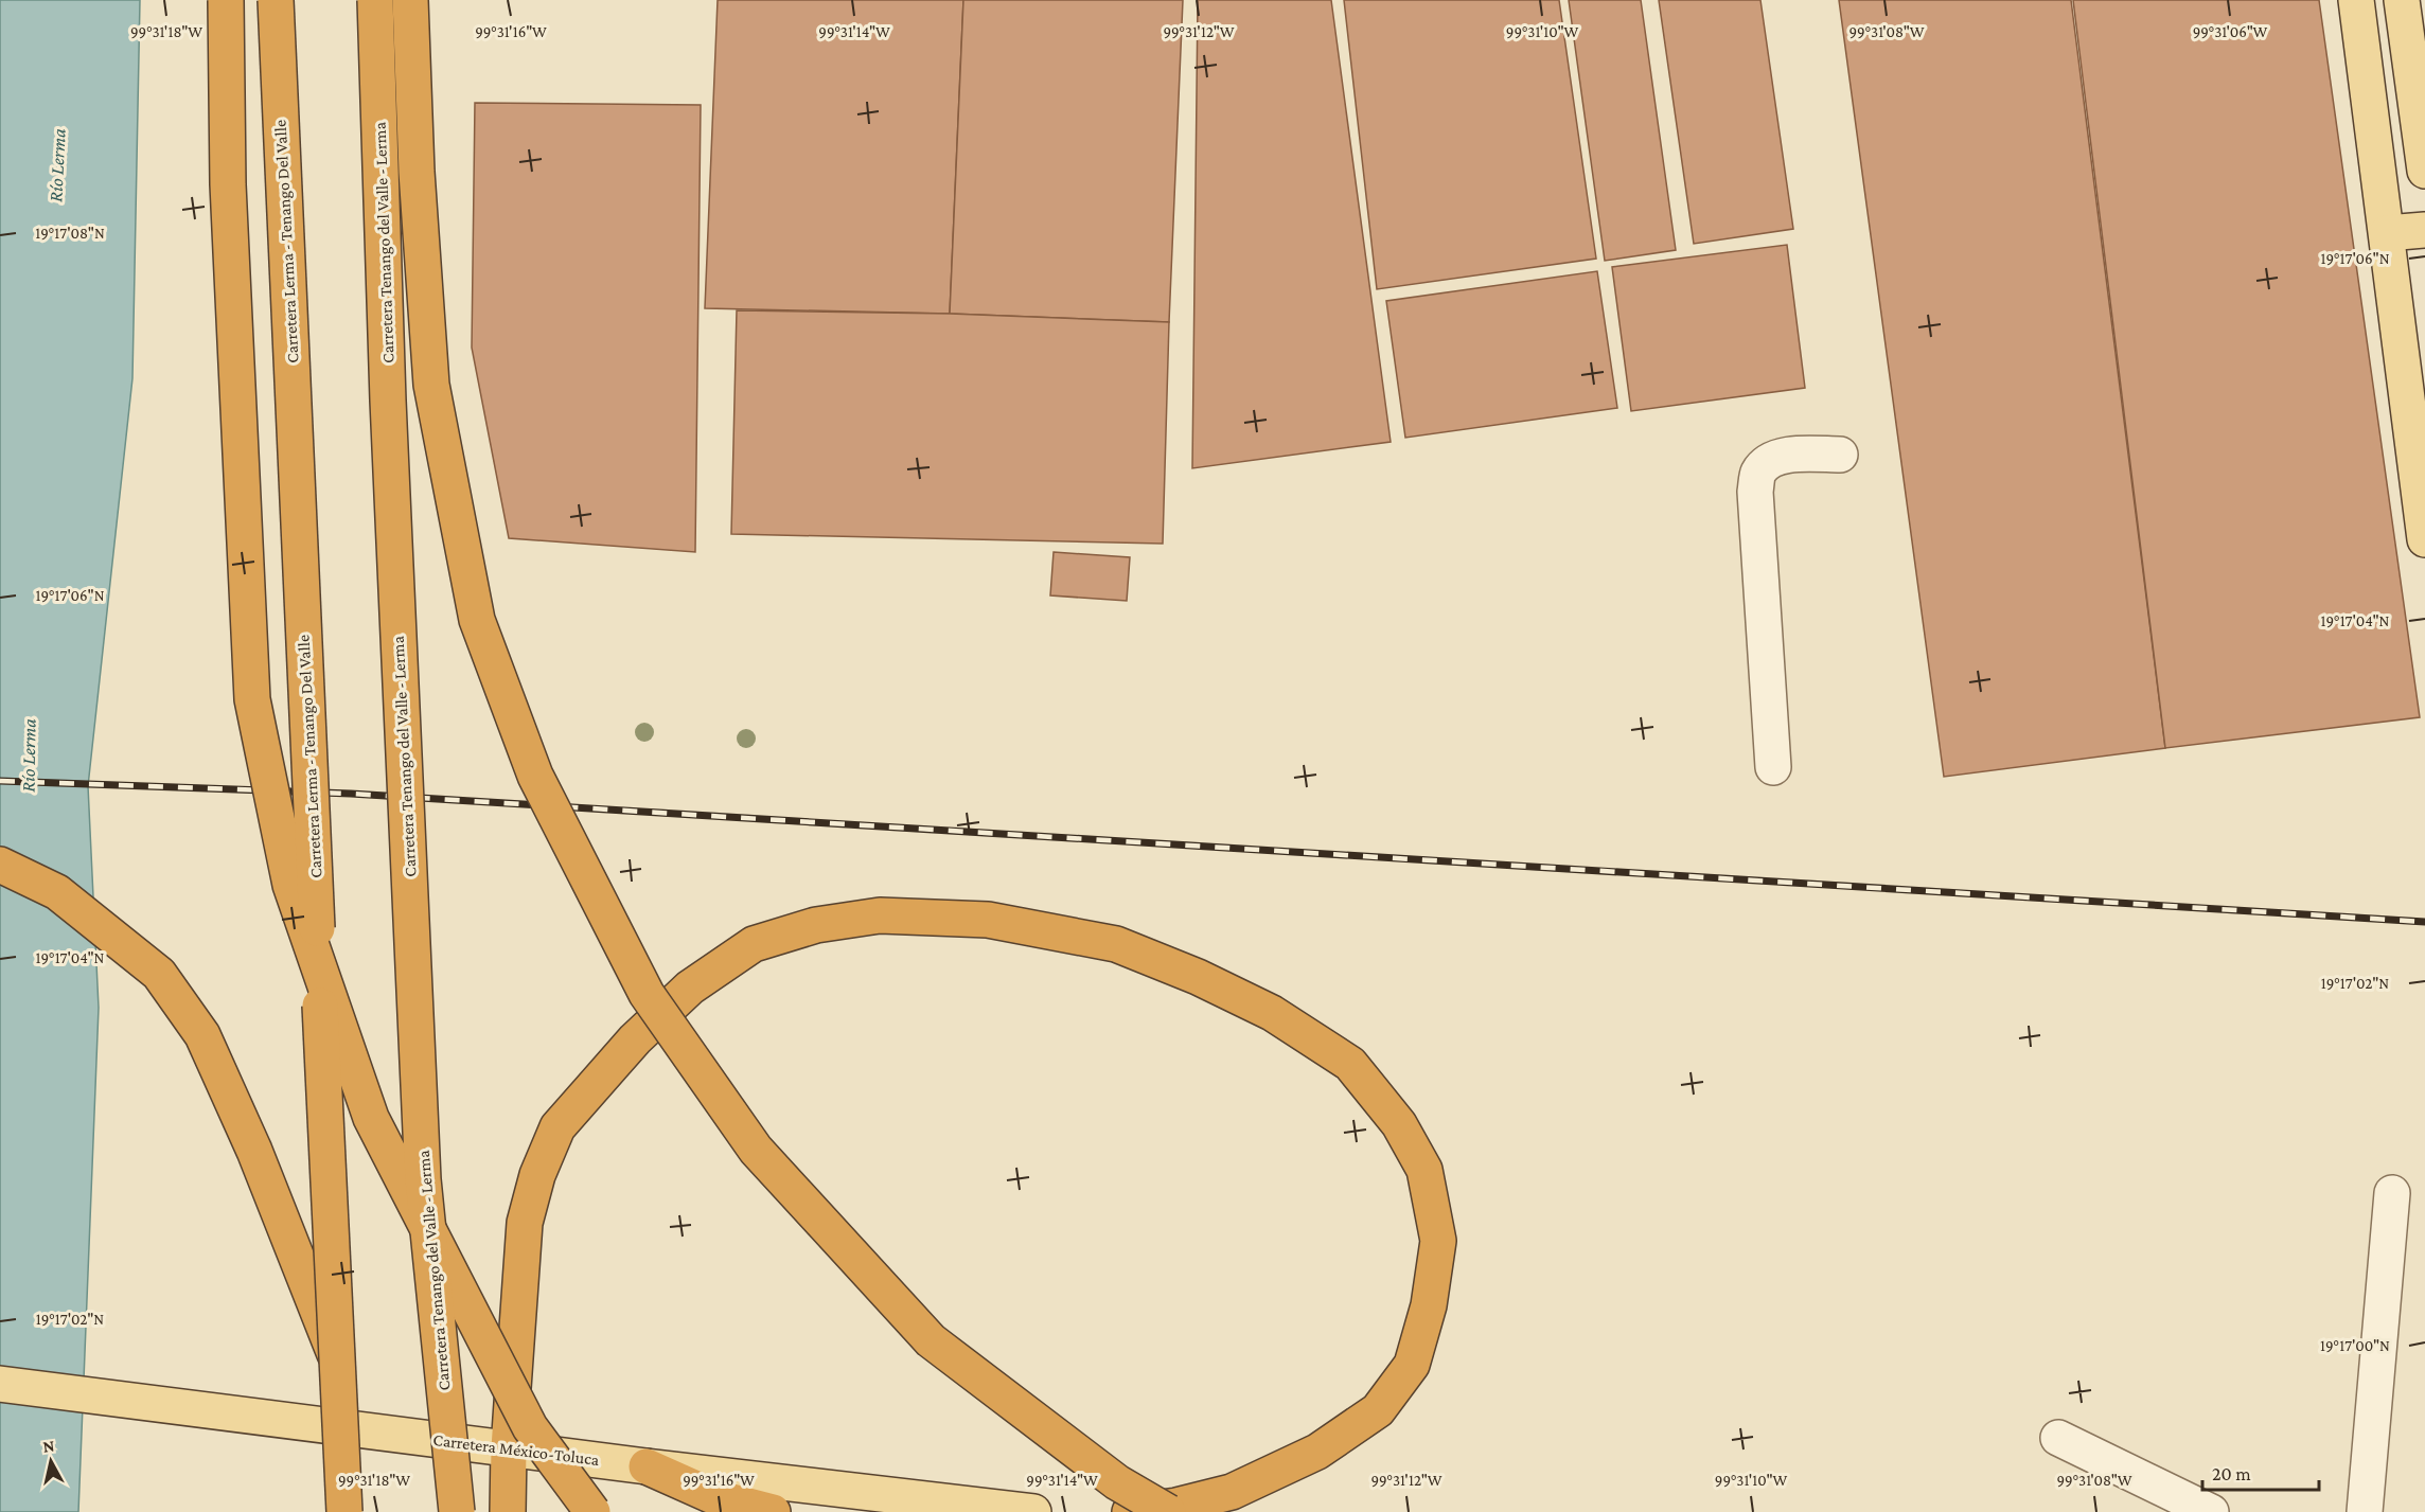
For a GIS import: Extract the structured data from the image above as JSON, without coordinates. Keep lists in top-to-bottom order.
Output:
{
  "streets": {
    "highway": ["Carretera Lerma - Tenango Del Valle", "Carretera Tenango del Valle - Lerma"],
    "main road": ["Carretera México-Toluca"]
  },
  "water": ["Río Lerma"],
  "scale_bar": "20 m",
  "north": "top",
  "coordinates": [
    "99°31'18\"W",
    "99°31'16\"W",
    "99°31'14\"W",
    "99°31'12\"W",
    "99°31'10\"W",
    "99°31'08\"W",
    "99°31'06\"W",
    "19°17'08\"N",
    "19°17'06\"N",
    "19°17'04\"N",
    "19°17'02\"N",
    "19°17'00\"N"
  ]
}
